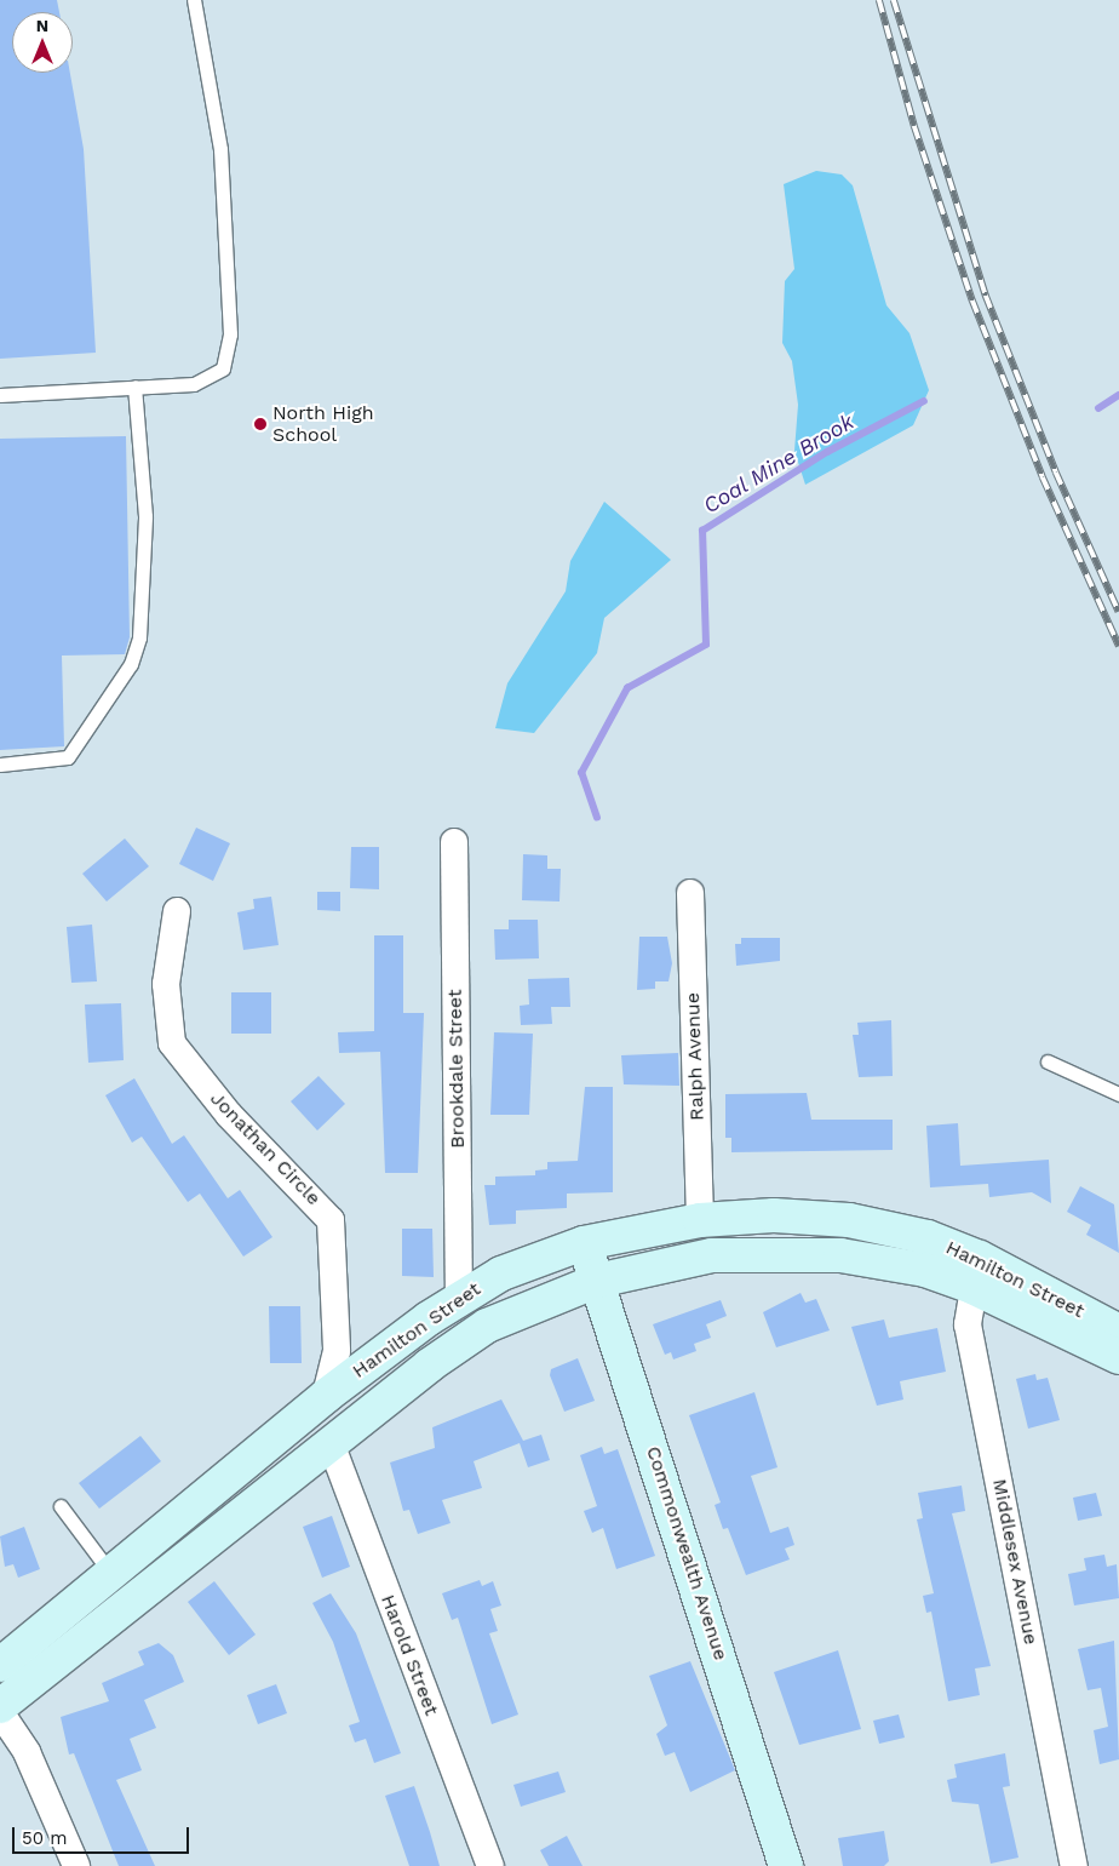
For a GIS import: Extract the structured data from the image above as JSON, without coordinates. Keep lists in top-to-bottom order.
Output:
{
  "streets": {
    "main road": ["Hamilton Street", "Commonwealth Avenue"],
    "street": [
      "Ralph Avenue",
      "Brookdale Street",
      "Jonathan Circle",
      "Middlesex Avenue",
      "Harold Street"
    ]
  },
  "crossings": [
    ["Ralph Avenue", "Hamilton Street"],
    ["Brookdale Street", "Hamilton Street"],
    ["Jonathan Circle", "Hamilton Street"],
    ["Hamilton Street", "Commonwealth Avenue"],
    ["Hamilton Street", "Middlesex Avenue"],
    ["Hamilton Street", "Harold Street"]
  ],
  "water": ["Coal Mine Brook"],
  "places": ["North High School"],
  "scale_bar": "50 m",
  "north": "top"
}
